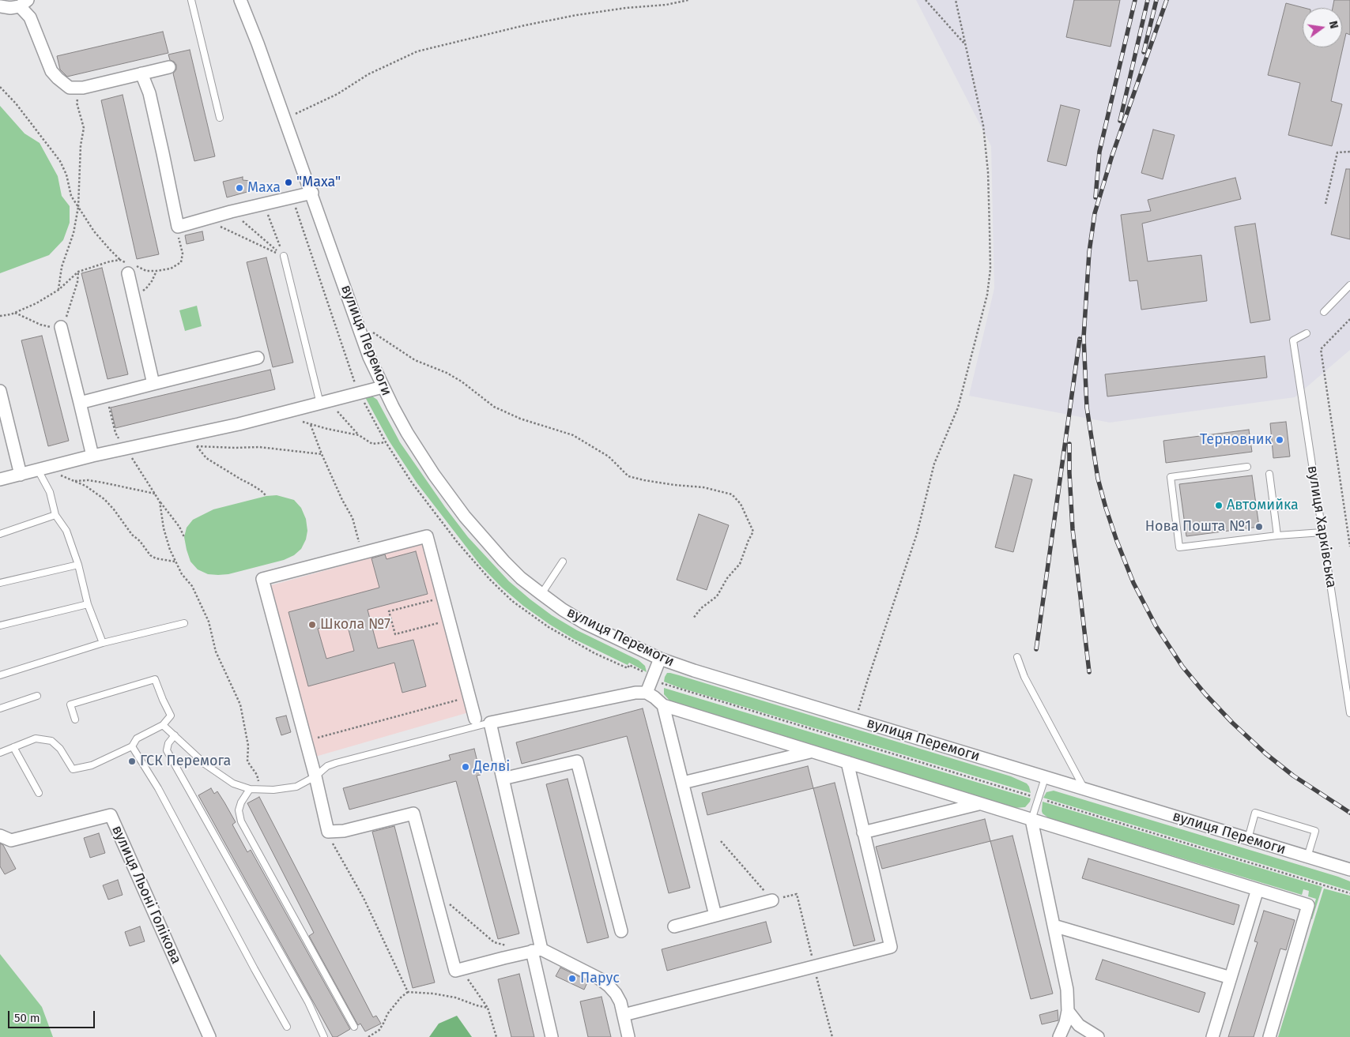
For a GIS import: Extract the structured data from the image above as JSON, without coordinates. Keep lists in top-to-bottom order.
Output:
{
  "streets": {
    "street": ["вулиця Перемоги", "вулиця Льоні Голікова"],
    "lane": ["вулиця Харківська"]
  },
  "places": [
    "\"Маха\"",
    "Маха",
    "Терновник",
    "Автомийка",
    "Нова Пошта №1",
    "Школа №7",
    "ГСК Перемога",
    "Делві",
    "Парус"
  ],
  "scale_bar": "50 m",
  "north": "right"
}
